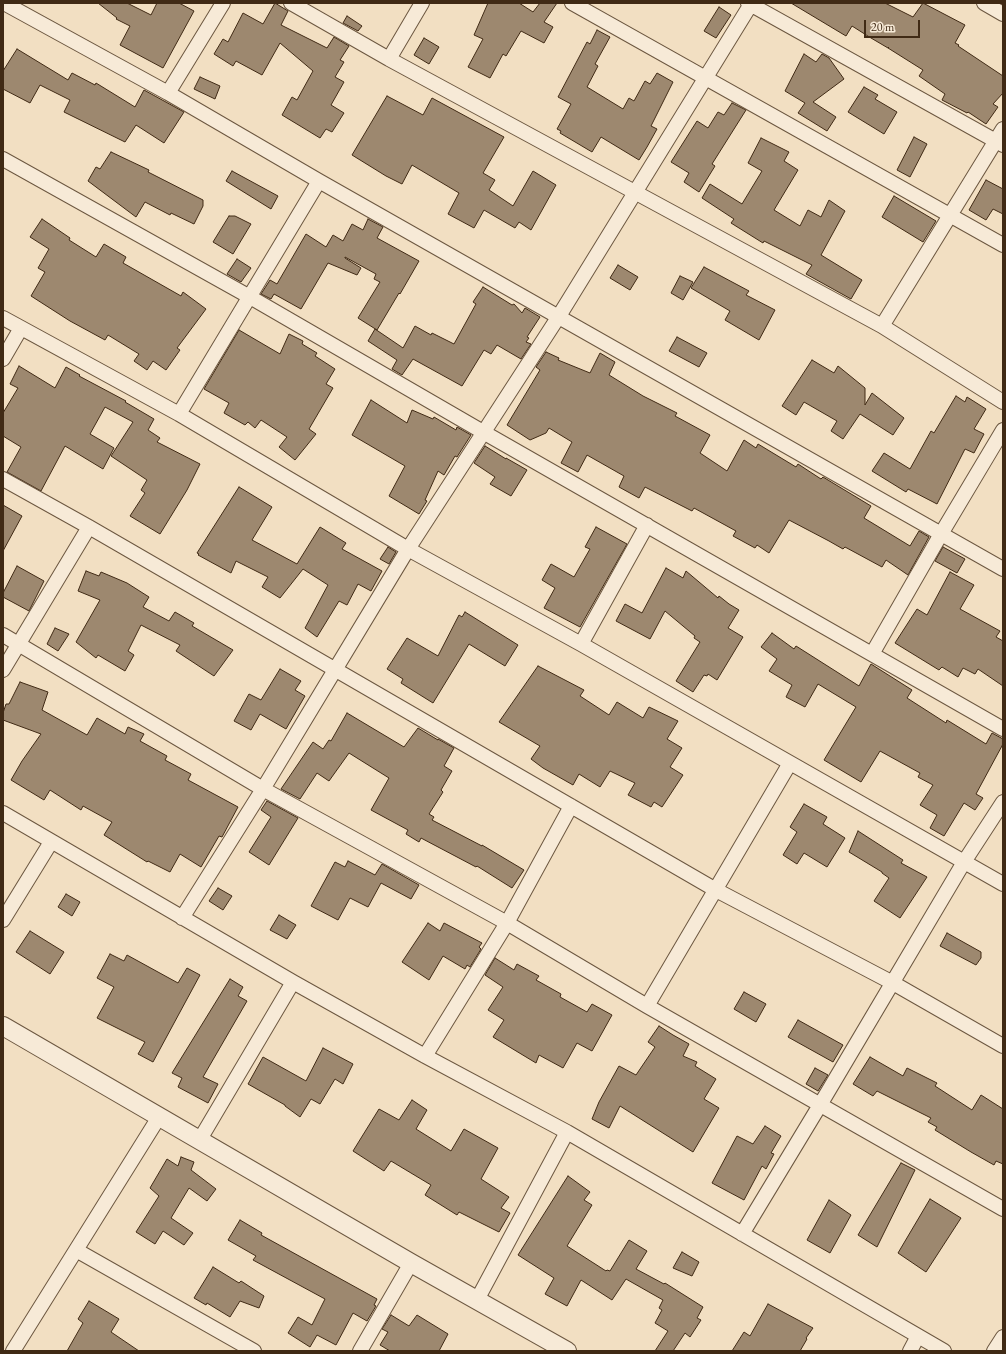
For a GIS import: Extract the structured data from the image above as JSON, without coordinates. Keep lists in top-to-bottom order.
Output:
{
  "scale_bar": "20 m"
}
